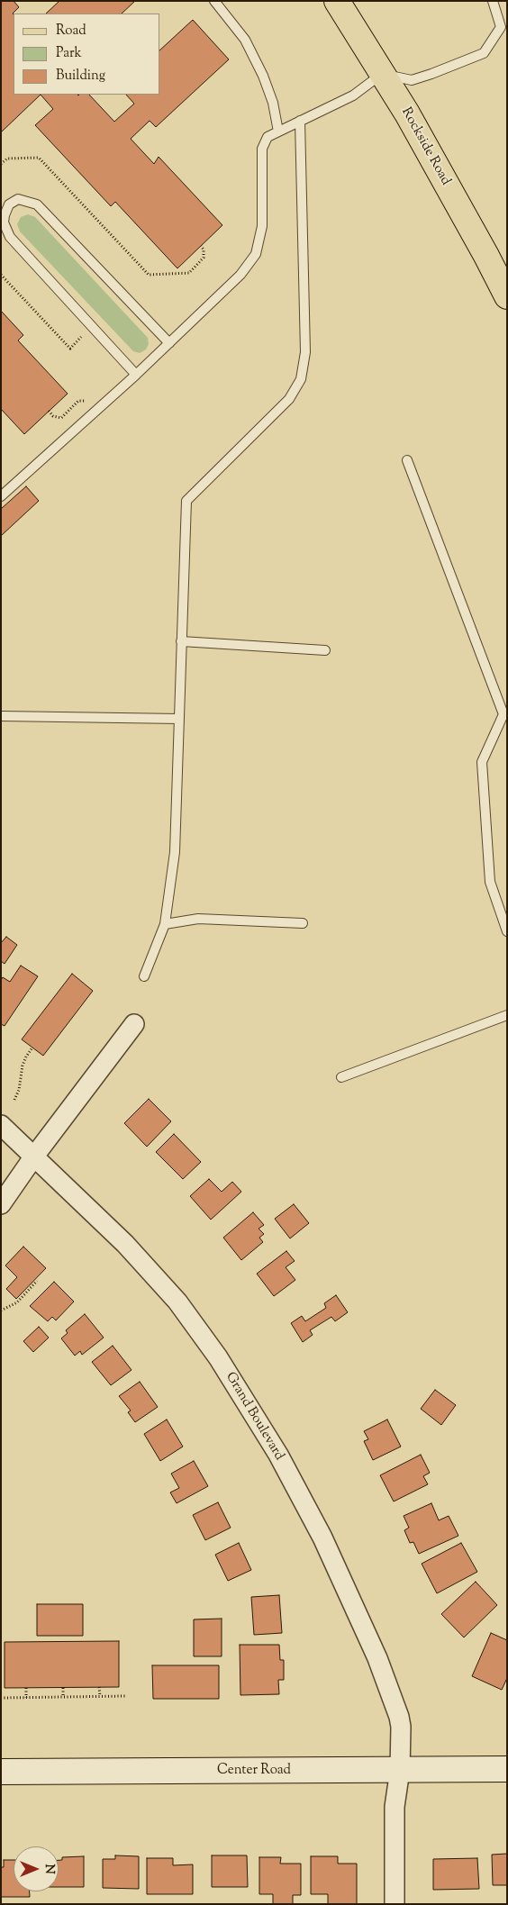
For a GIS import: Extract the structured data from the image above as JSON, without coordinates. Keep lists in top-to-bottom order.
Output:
{
  "streets": {
    "main road": ["Rockside Road", "Center Road"],
    "street": ["Grand Boulevard"]
  },
  "crossings": [
    ["Grand Boulevard", "Center Road"]
  ],
  "legend": ["Road", "Park", "Building"],
  "north": "right"
}
